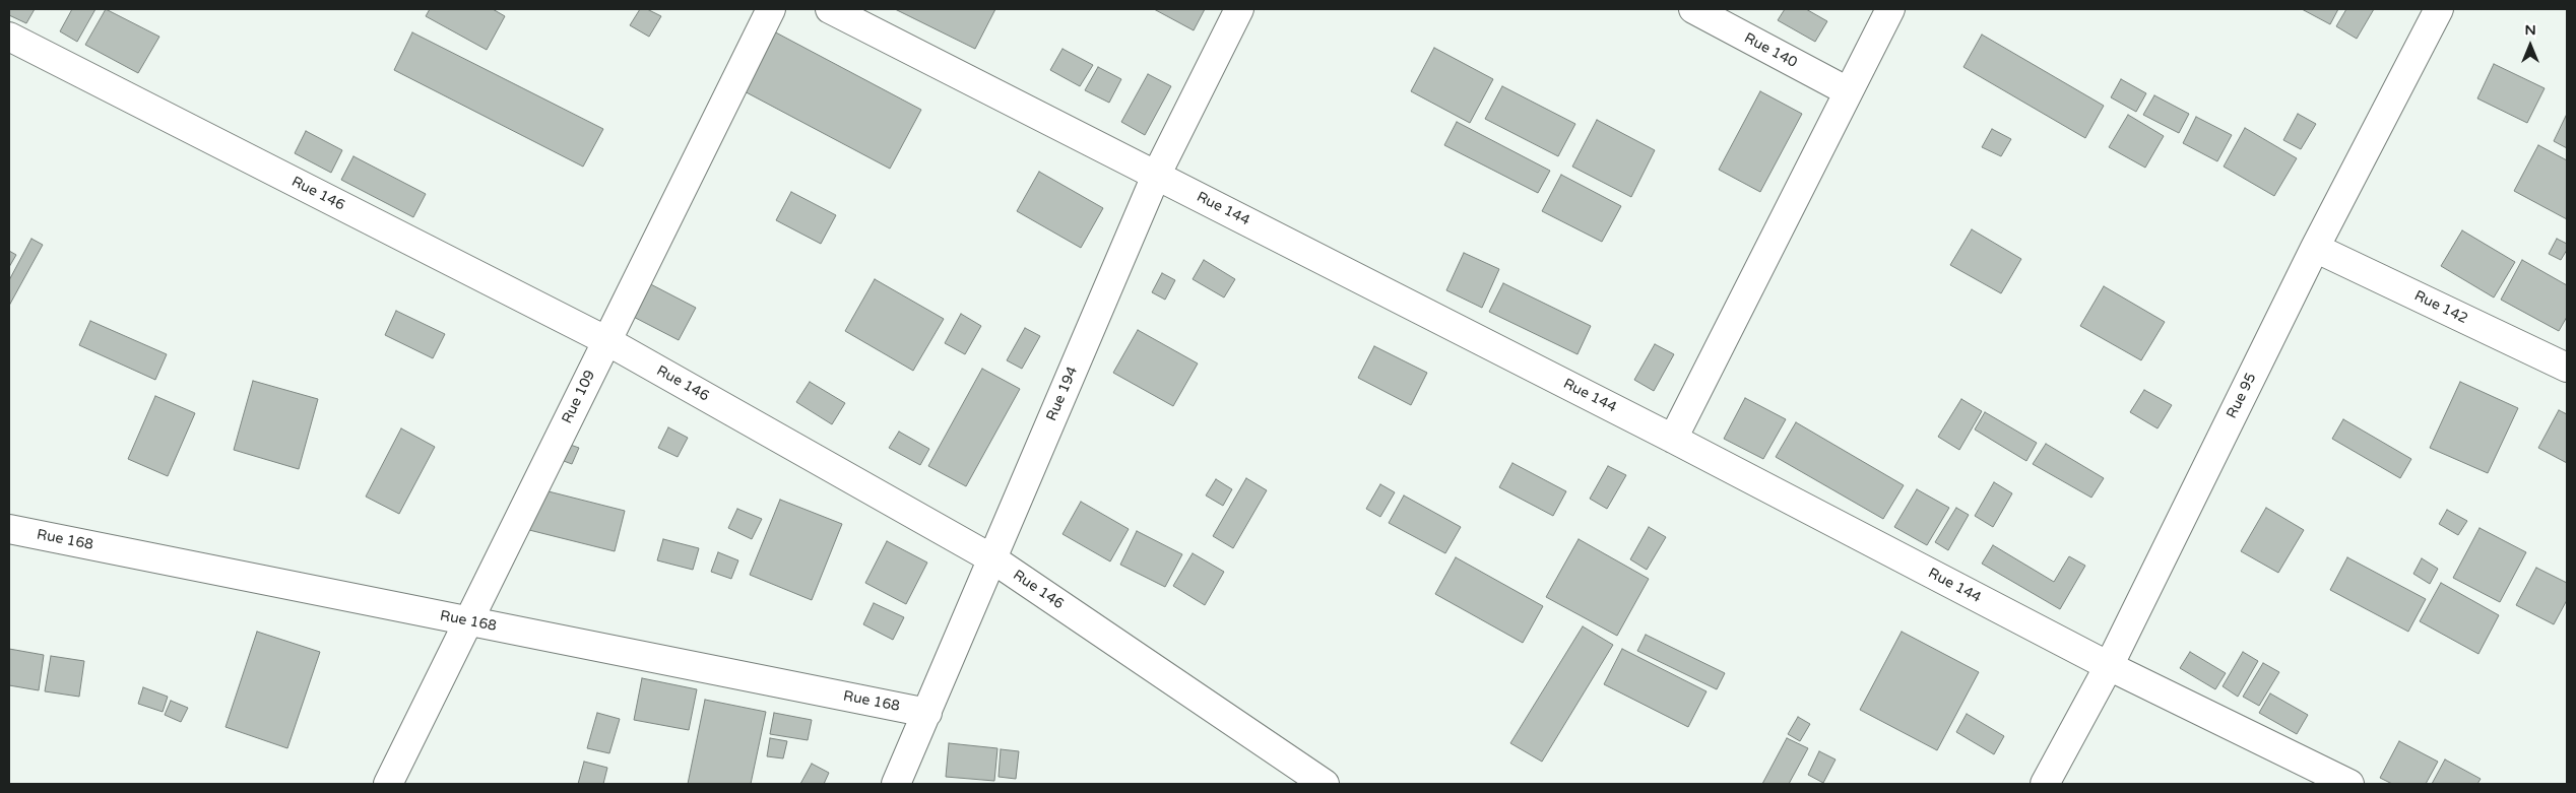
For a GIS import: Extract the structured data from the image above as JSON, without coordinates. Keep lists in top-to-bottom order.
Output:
{
  "streets": {
    "street": [
      "Rue 140",
      "Rue 146",
      "Rue 144",
      "Rue 142",
      "Rue 194",
      "Rue 95",
      "Rue 109",
      "Rue 168"
    ]
  },
  "crossings": [
    ["Rue 146", "Rue 194"],
    ["Rue 146", "Rue 109"],
    ["Rue 144", "Rue 194"],
    ["Rue 144", "Rue 95"],
    ["Rue 142", "Rue 95"],
    ["Rue 194", "Rue 168"],
    ["Rue 109", "Rue 168"]
  ],
  "north": "top"
}
